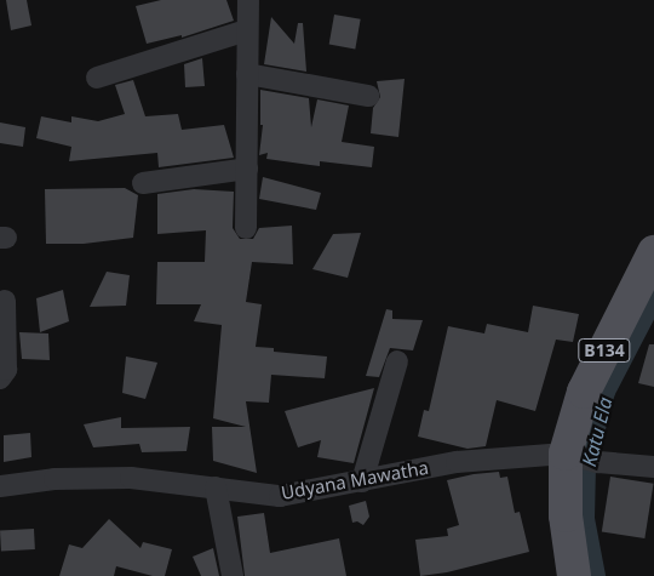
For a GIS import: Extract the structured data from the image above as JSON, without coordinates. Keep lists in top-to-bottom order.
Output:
{
  "streets": {
    "main road": ["B134"],
    "street": ["Udyana Mawatha"]
  },
  "crossings": [
    ["B134", "Udyana Mawatha"]
  ],
  "water": ["Katu Ela"]
}
